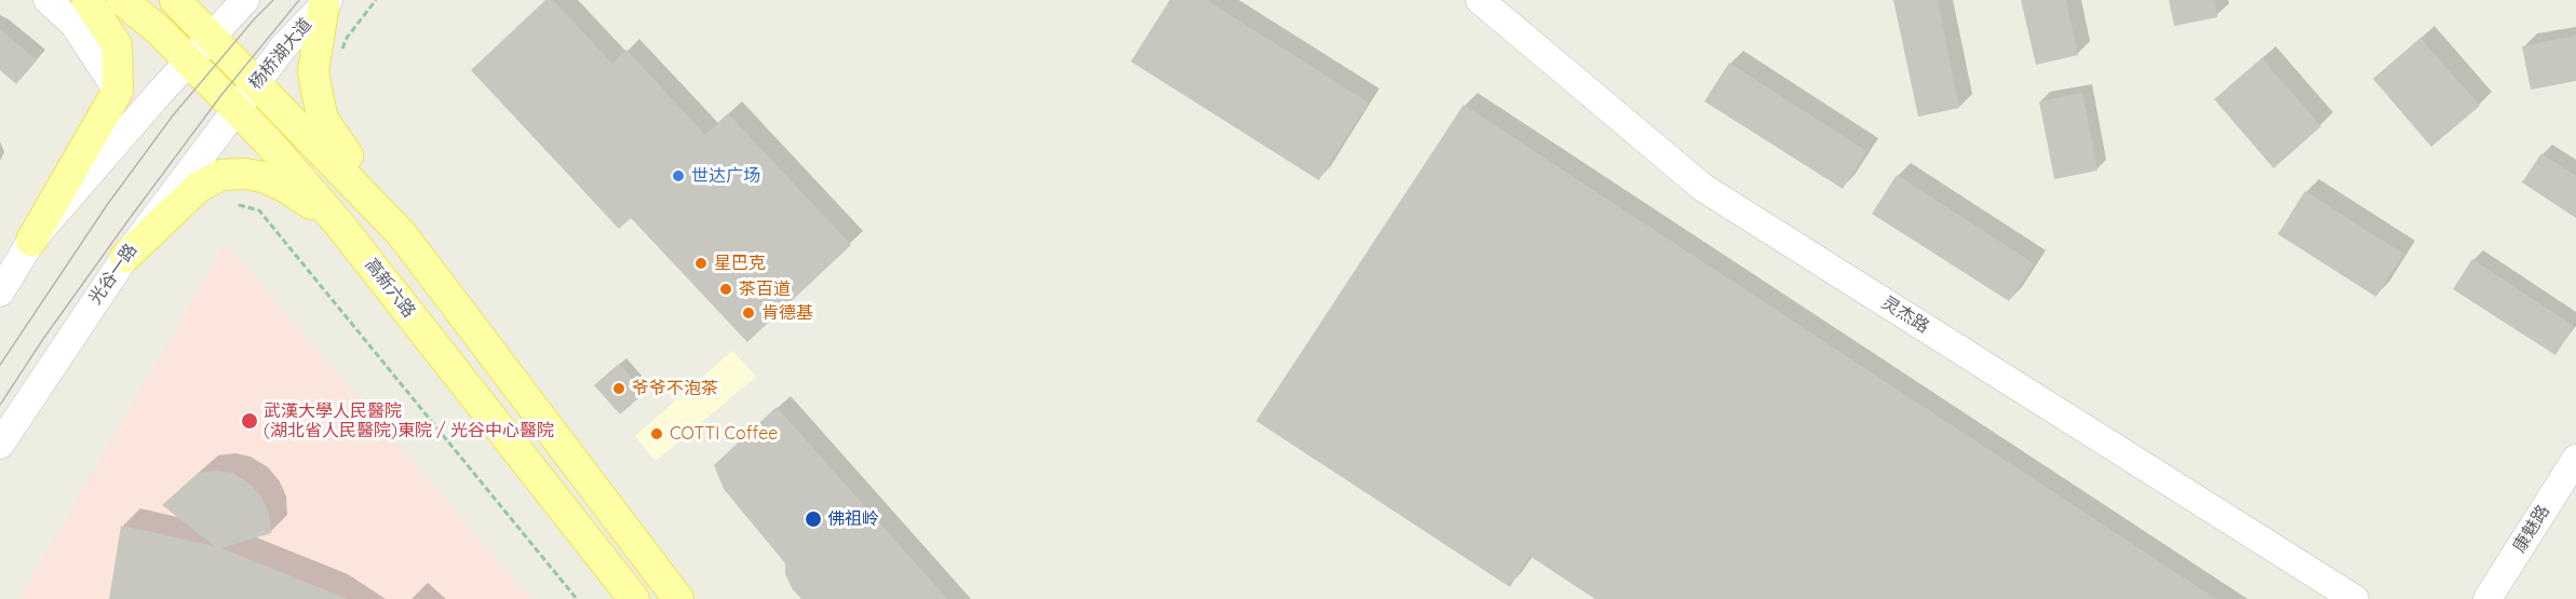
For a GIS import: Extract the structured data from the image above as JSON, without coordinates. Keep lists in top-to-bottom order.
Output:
{
  "streets": {
    "main road": ["高新六路"],
    "street": [
      "杨桥湖大道",
      "光谷一路",
      "灵杰路",
      "康魅路"
    ]
  },
  "crossings": [
    ["杨桥湖大道", "光谷一路"],
    ["杨桥湖大道", "高新六路"],
    ["光谷一路", "高新六路"]
  ],
  "places": [
    "世达广场",
    "星巴克",
    "茶百道",
    "肯德基",
    "爷爷不泡茶",
    "武漢大學人民醫院 (湖北省人民醫院)東院 / 光谷中心醫院",
    "COTTI Coffee",
    "佛祖岭"
  ]
}
